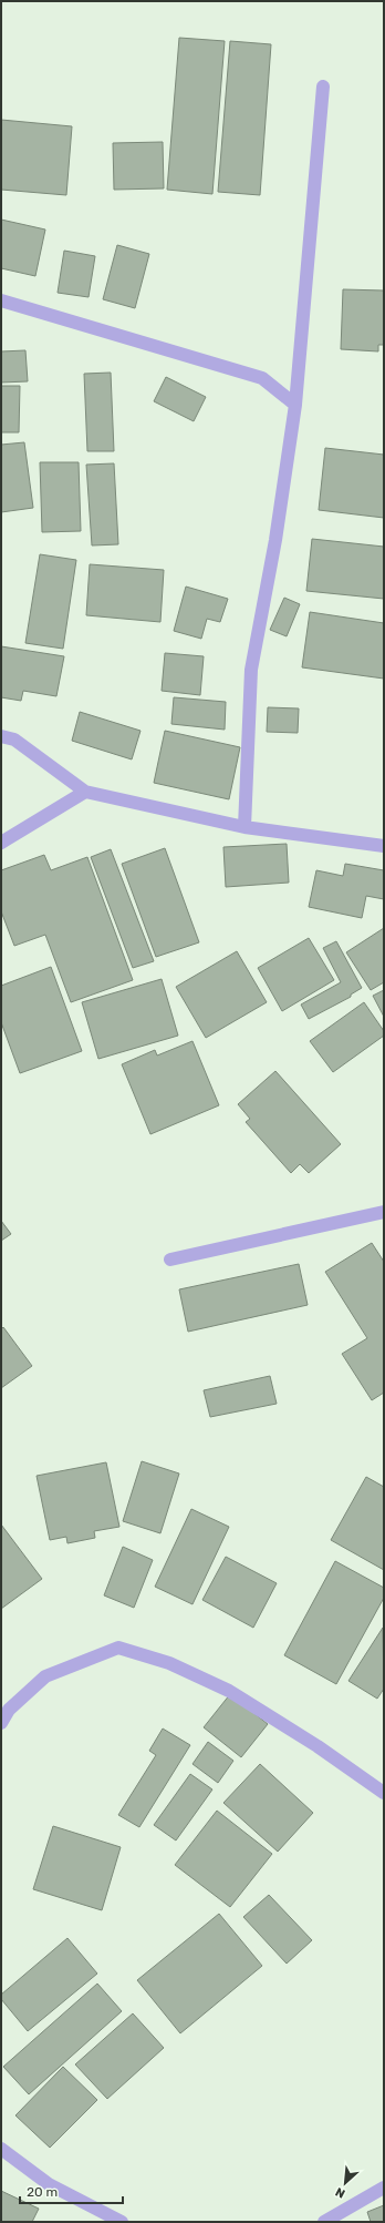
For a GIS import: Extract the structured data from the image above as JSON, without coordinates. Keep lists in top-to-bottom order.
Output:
{
  "scale_bar": "20 m",
  "north": "bottom left"
}
